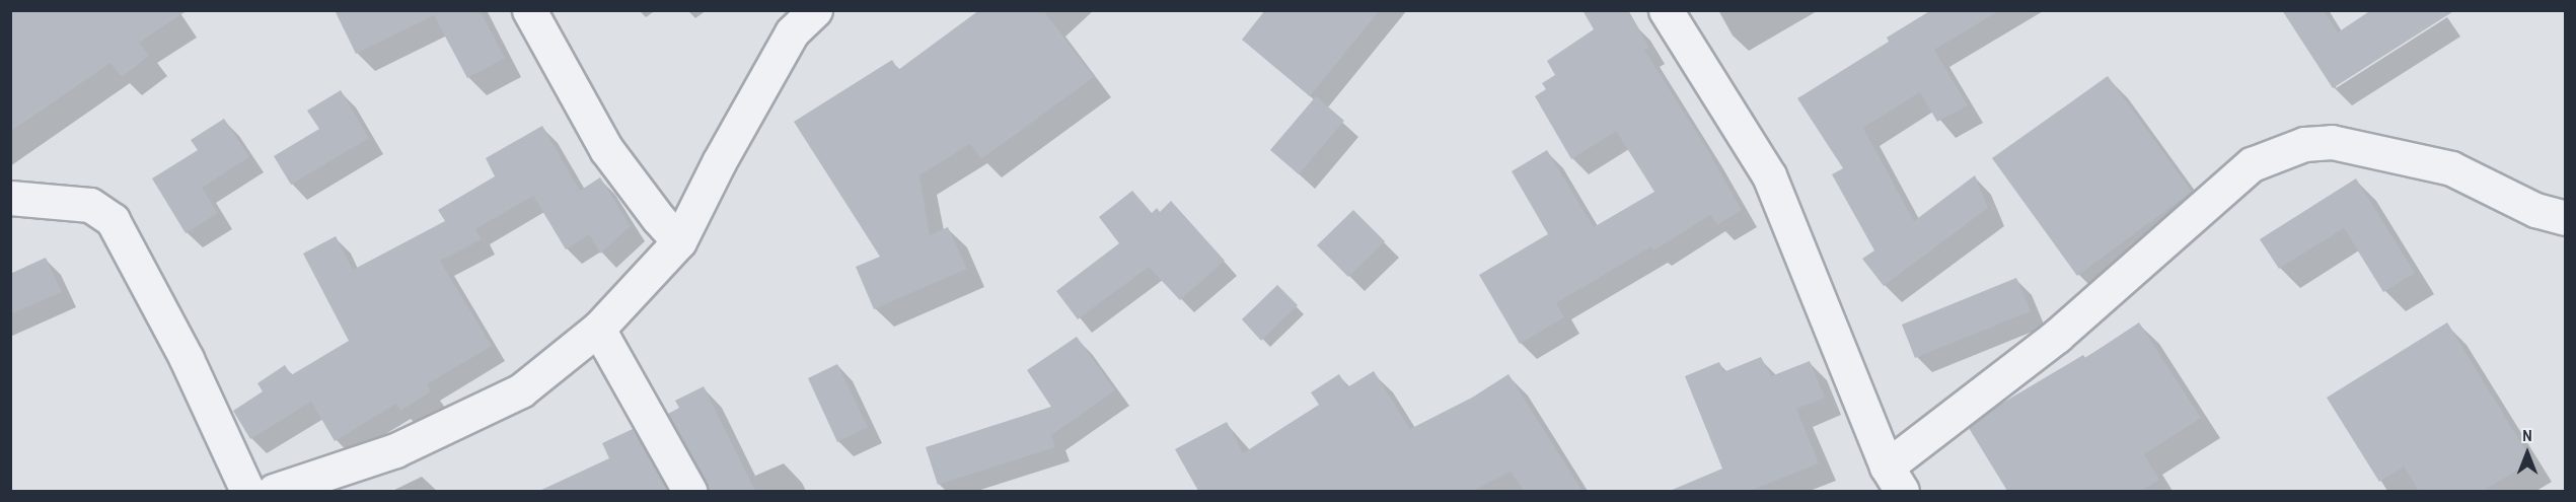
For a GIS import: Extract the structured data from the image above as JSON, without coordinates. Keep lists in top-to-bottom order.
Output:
{
  "north": "top"
}
